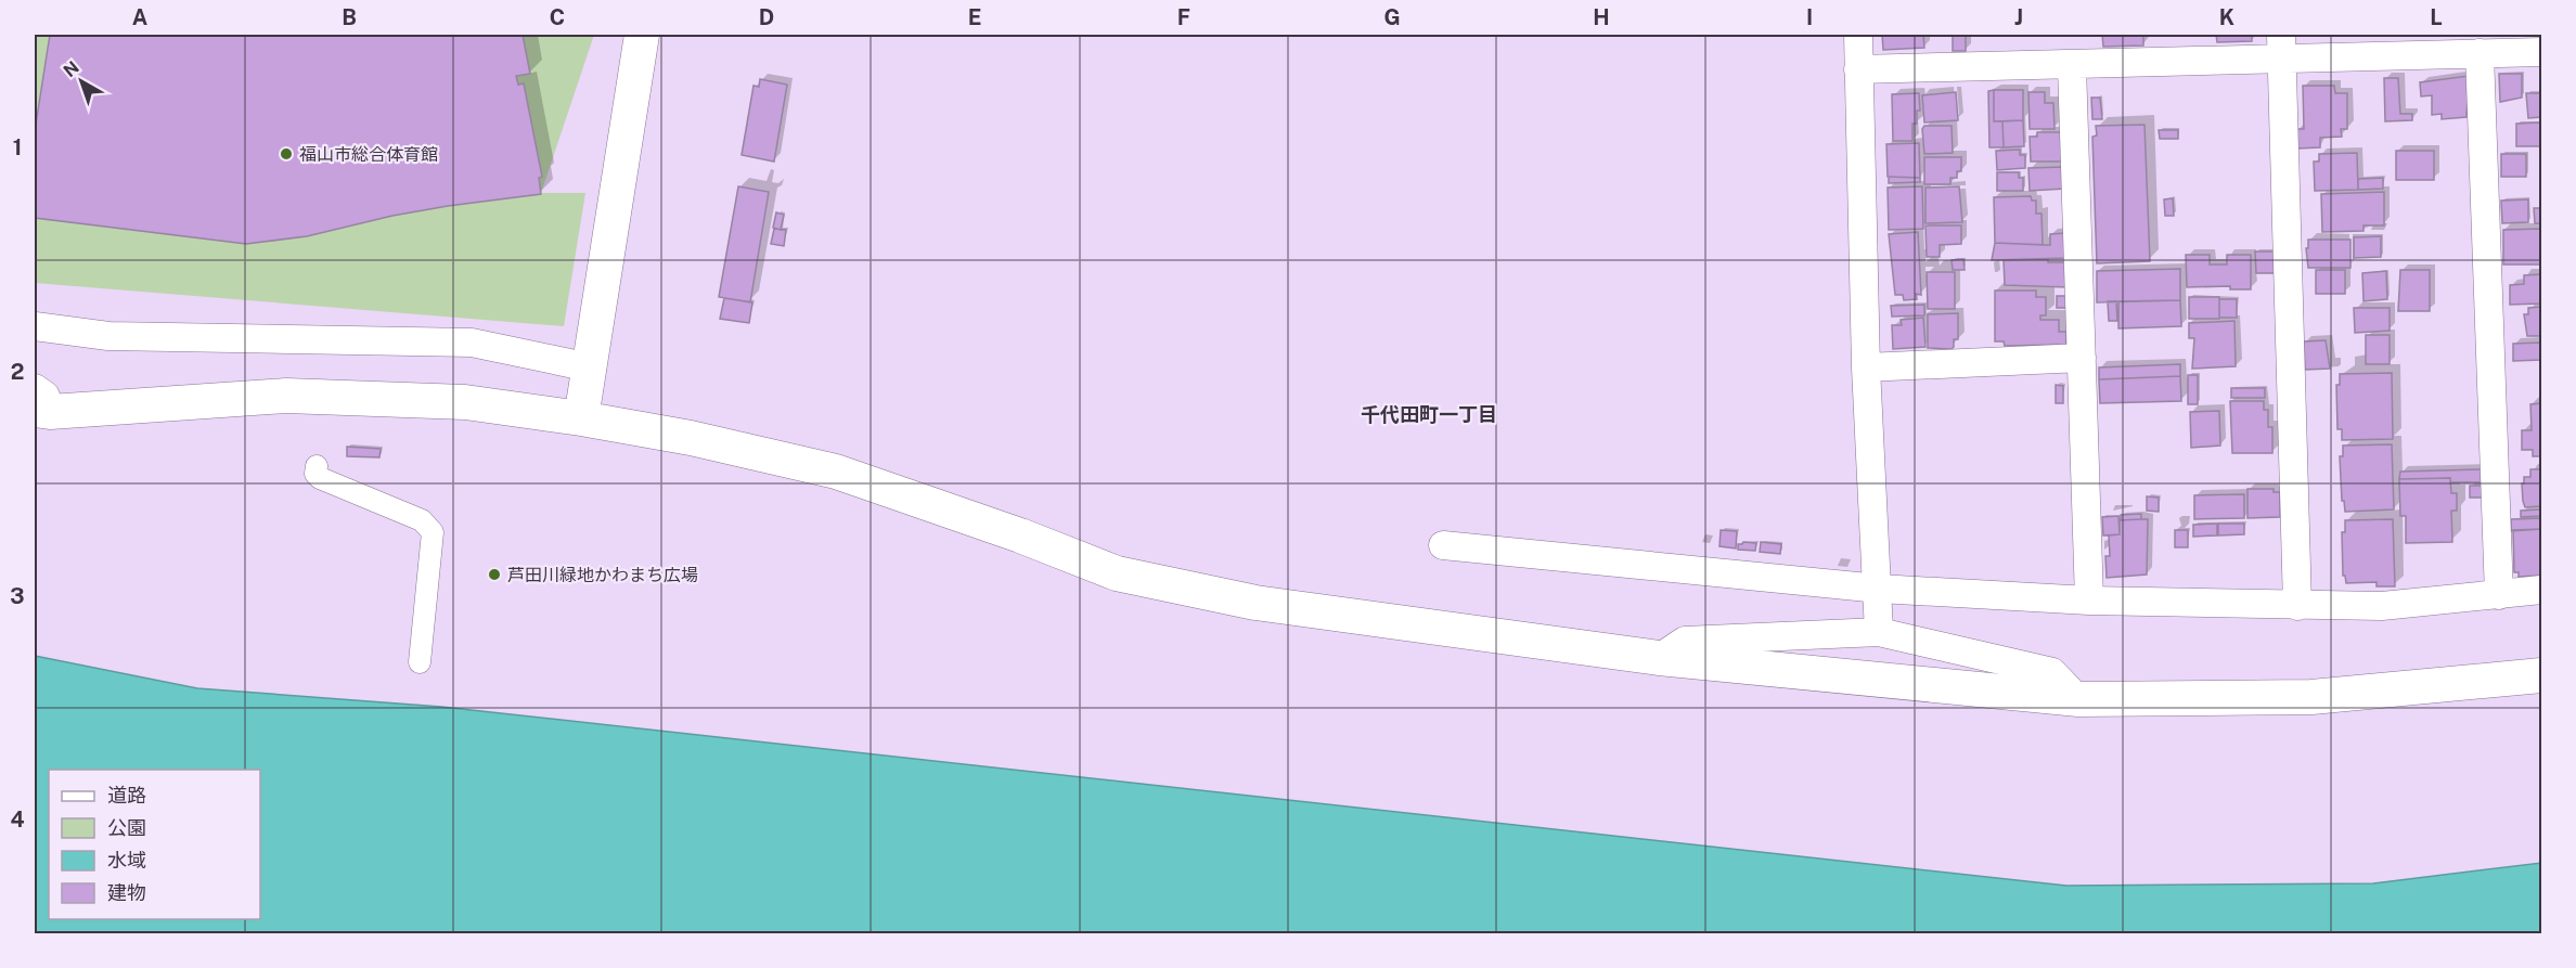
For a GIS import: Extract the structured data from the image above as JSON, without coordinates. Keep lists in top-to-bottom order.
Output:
{
  "districts": ["千代田町一丁目"],
  "places": ["福山市総合体育館", "芦田川緑地かわまち広場"],
  "legend": [
    "道路",
    "公園",
    "水域",
    "建物"
  ],
  "north": "top left",
  "grid": {
    "columns": [
      "A",
      "B",
      "C",
      "D",
      "E",
      "F",
      "G",
      "H",
      "I",
      "J",
      "K",
      "L"
    ],
    "rows": [
      "1",
      "2",
      "3",
      "4"
    ]
  }
}
